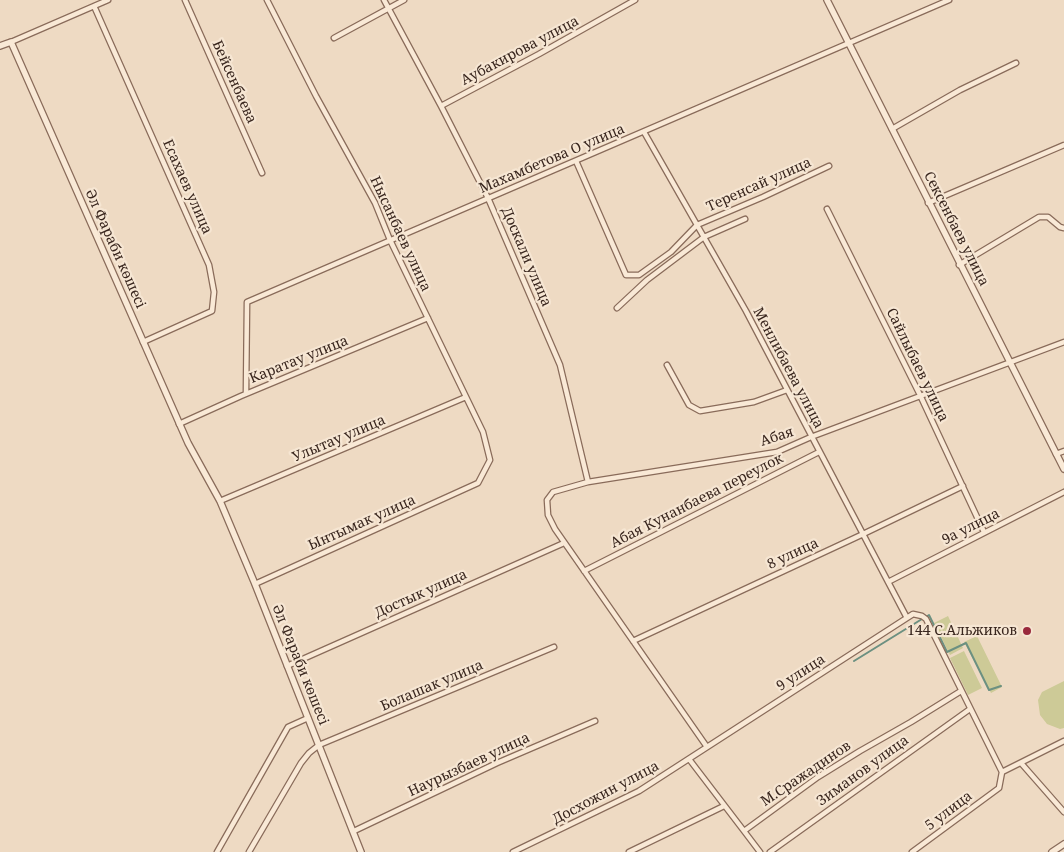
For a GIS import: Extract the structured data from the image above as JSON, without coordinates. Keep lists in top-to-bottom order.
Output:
{
  "streets": {
    "street": [
      "Аубакирова улица",
      "Бейсенбаева",
      "Махамбетова О улица",
      "Теренсай улица",
      "Есахаев улица",
      "Сексенбаев улица",
      "Нысанбаев улица",
      "Әл Фараби көшесі",
      "Доскали улица",
      "Каратау улица",
      "Сайлыбаев улица",
      "Менлибаева улица",
      "Абая",
      "Улытау улица",
      "Абая Кунанбаева переулок",
      "Ынтымак улица",
      "9а улица",
      "8 улица",
      "Достык улица",
      "9 улица",
      "Болашак улица",
      "Наурызбаев улица",
      "Зиманов улица",
      "М.Сражадинов",
      "Досхожин улица",
      "5 улица"
    ]
  },
  "crossings": [
    ["Аубакирова улица", "Доскали улица"],
    ["Махамбетова О улица", "Сексенбаев улица"],
    ["Махамбетова О улица", "Нысанбаев улица"],
    ["Махамбетова О улица", "Доскали улица"],
    ["Махамбетова О улица", "Каратау улица"],
    ["Махамбетова О улица", "Менлибаева улица"],
    ["Теренсай улица", "Менлибаева улица"],
    ["Есахаев улица", "Әл Фараби көшесі"],
    ["Сексенбаев улица", "Абая"],
    ["Нысанбаев улица", "Каратау улица"],
    ["Нысанбаев улица", "Улытау улица"],
    ["Нысанбаев улица", "Ынтымак улица"],
    ["Әл Фараби көшесі", "Каратау улица"],
    ["Әл Фараби көшесі", "Улытау улица"],
    ["Әл Фараби көшесі", "Ынтымак улица"],
    ["Әл Фараби көшесі", "Достык улица"],
    ["Әл Фараби көшесі", "Болашак улица"],
    ["Әл Фараби көшесі", "Наурызбаев улица"],
    ["Доскали улица", "Абая"],
    ["Сайлыбаев улица", "Абая"],
    ["Сайлыбаев улица", "9а улица"],
    ["Сайлыбаев улица", "8 улица"],
    ["Менлибаева улица", "Абая"],
    ["Менлибаева улица", "Абая Кунанбаева переулок"],
    ["Менлибаева улица", "9а улица"],
    ["Менлибаева улица", "8 улица"],
    ["Менлибаева улица", "9 улица"],
    ["Абая", "Достык улица"],
    ["9 улица", "Досхожин улица"]
  ],
  "places": ["144 С.Альжиков"]
}
